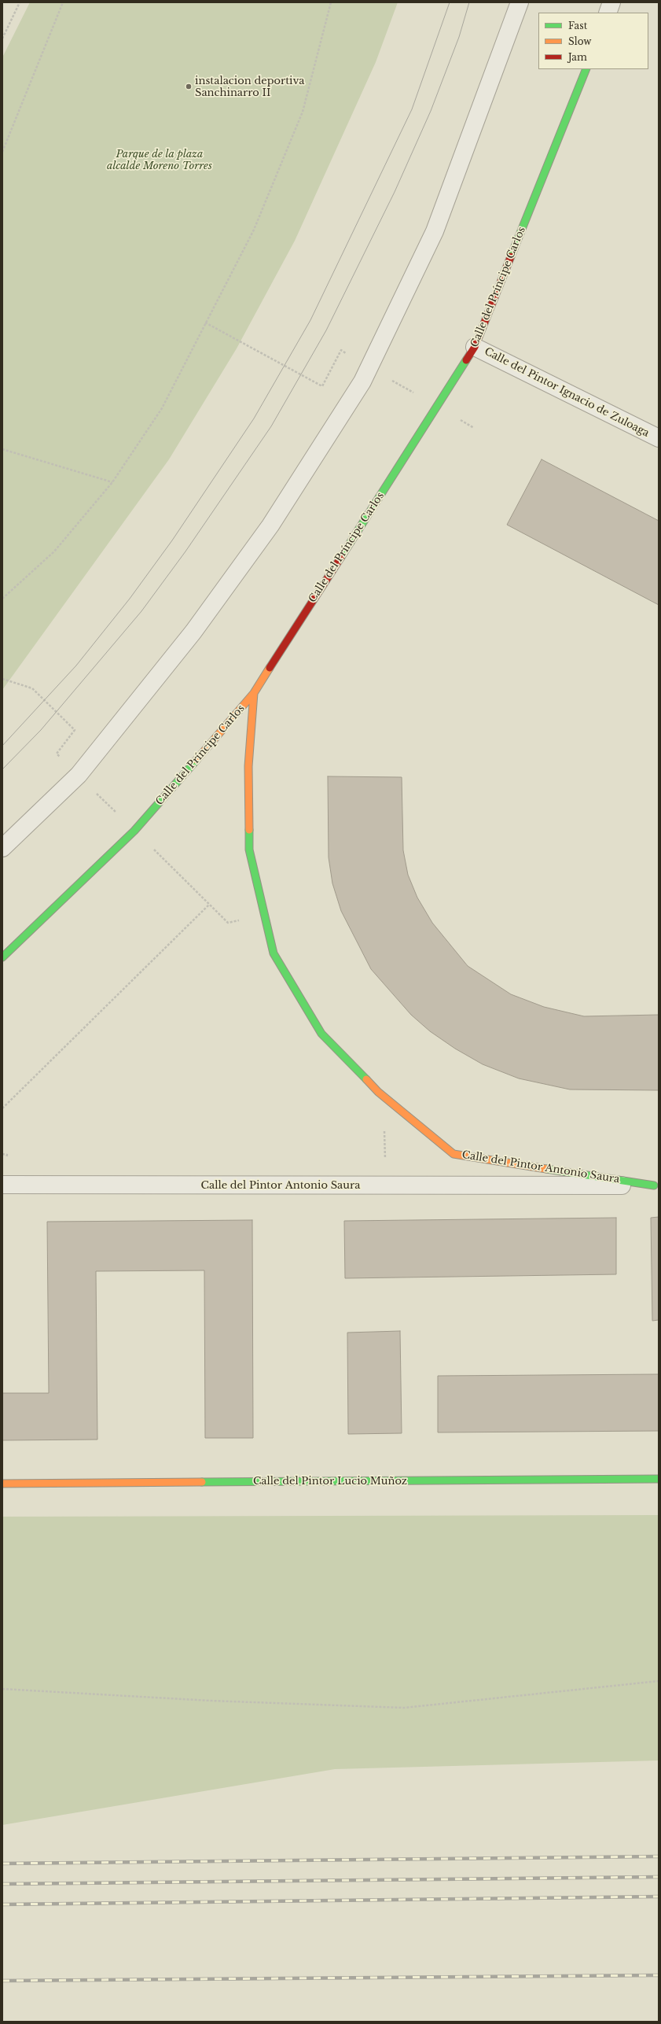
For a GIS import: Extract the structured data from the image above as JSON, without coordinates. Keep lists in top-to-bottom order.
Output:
{
  "streets": {
    "street": [
      "Calle del Príncipe Carlos",
      "Calle del Pintor Ignacio de Zuloaga",
      "Calle del Pintor Antonio Saura",
      "Calle del Pintor Lucio Muñoz"
    ]
  },
  "crossings": [
    ["Calle del Príncipe Carlos", "Calle del Pintor Ignacio de Zuloaga"],
    ["Calle del Príncipe Carlos", "Calle del Pintor Antonio Saura"]
  ],
  "parks": ["Parque de la plaza alcalde Moreno Torres"],
  "places": ["instalacion deportiva Sanchinarro II"],
  "legend": ["Fast", "Slow", "Jam"]
}
